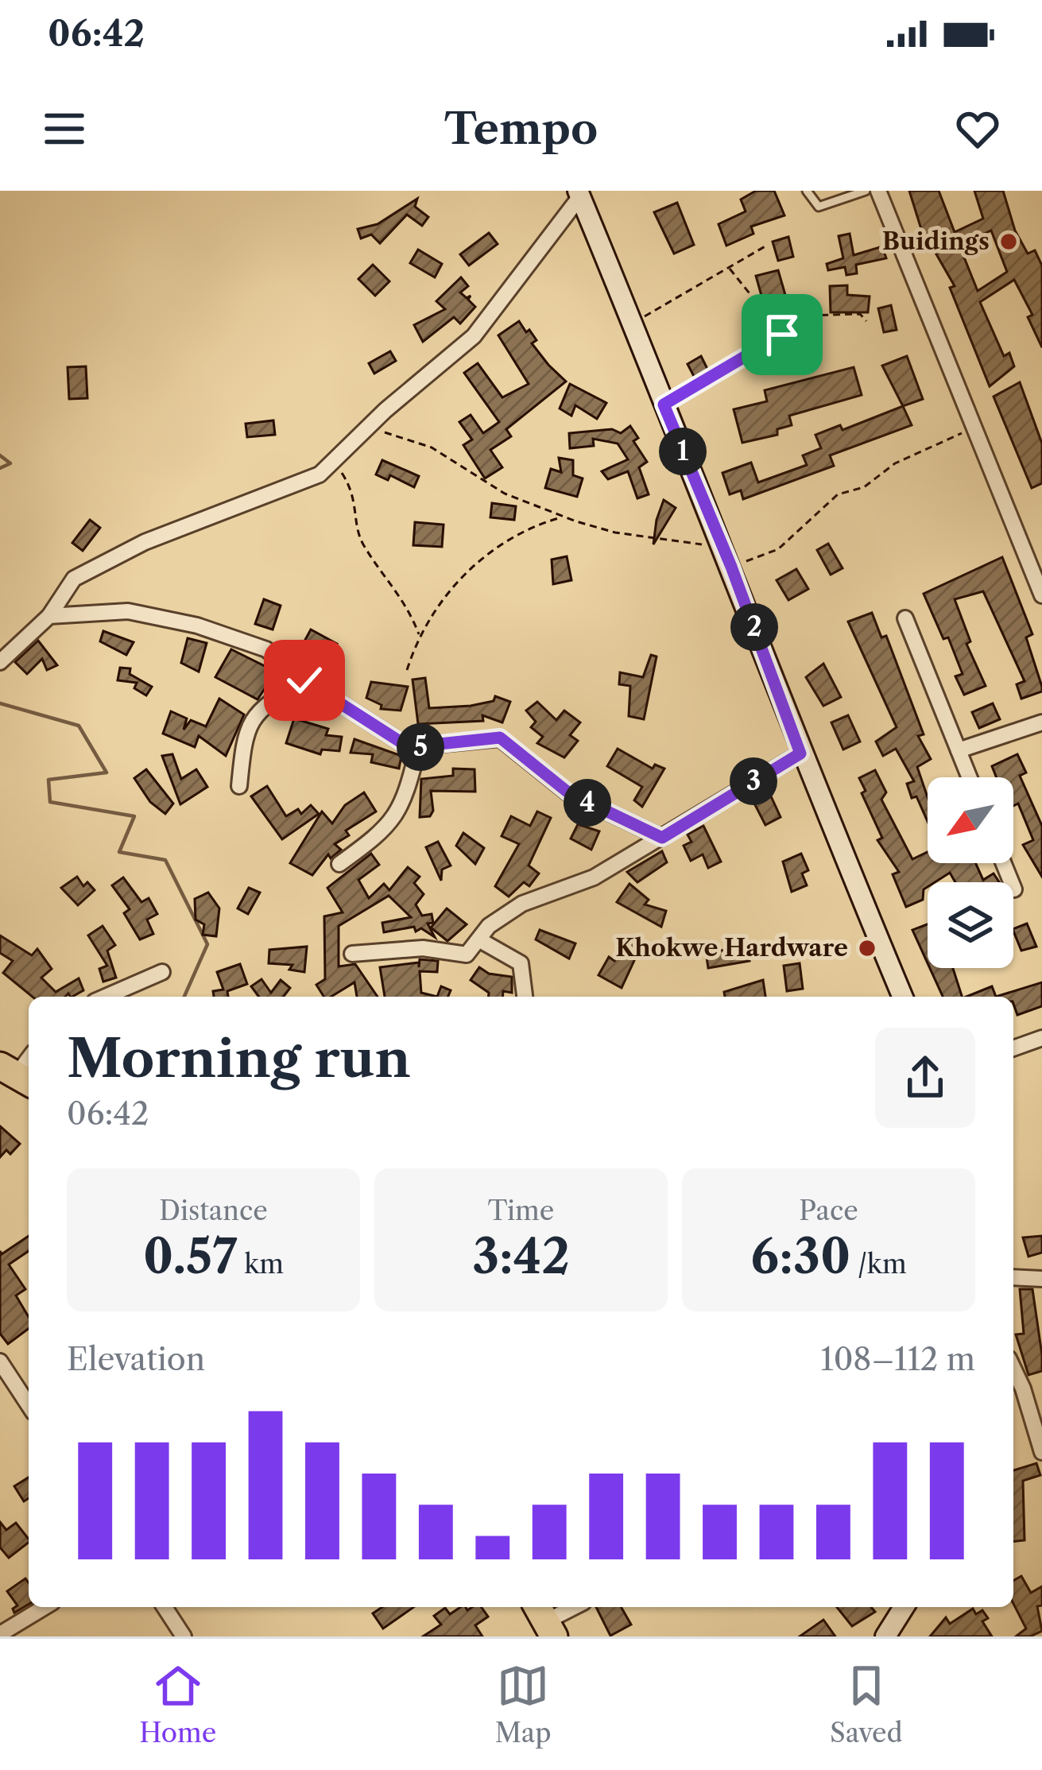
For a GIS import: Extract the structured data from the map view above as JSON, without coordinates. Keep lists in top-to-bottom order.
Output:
{
  "places": ["Buidings", "Khokwe Hardware"],
  "north": "bottom left",
  "page": {
    "status": "06:42",
    "header": "Tempo",
    "pins": [
      "1",
      "2",
      "5",
      "3",
      "4"
    ],
    "heading": ["Morning run", "06:42"],
    "stats": [
      ["Distance", "0.57 km"],
      ["Time", "3:42"],
      ["Pace", "6:30 /km"]
    ],
    "chart": ["Elevation", "108–112 m"],
    "tabs": ["Home", "Map", "Saved"]
  }
}
